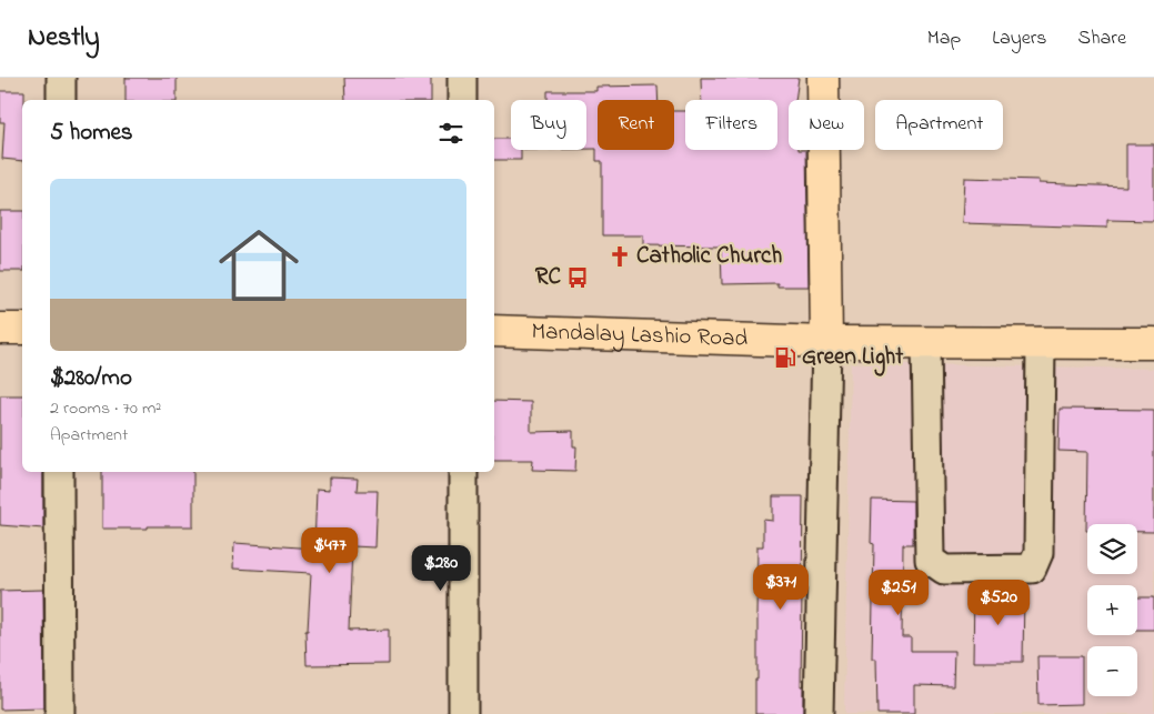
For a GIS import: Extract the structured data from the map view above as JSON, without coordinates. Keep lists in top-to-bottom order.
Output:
{
  "streets": {
    "main road": ["Mandalay Lashio Road"]
  },
  "places": {
    "church": ["Catholic Church"],
    "bus stop": ["RC"],
    "fuel station": ["Green Light"]
  },
  "page": {
    "header": "Nestly",
    "nav": ["Map", "Layers", "Share"],
    "chip": [
      "Buy",
      "Rent",
      "Filters",
      "New",
      "Apartment"
    ],
    "heading": "5 homes",
    "list": [
      {
        "name": "$280/mo",
        "note": "2 rooms · 70 m² · Apartment"
      }
    ],
    "map_buttons": ["+", "−"],
    "price": [
      "$477",
      "$280",
      "$371",
      "$251",
      "$520"
    ]
  }
}
